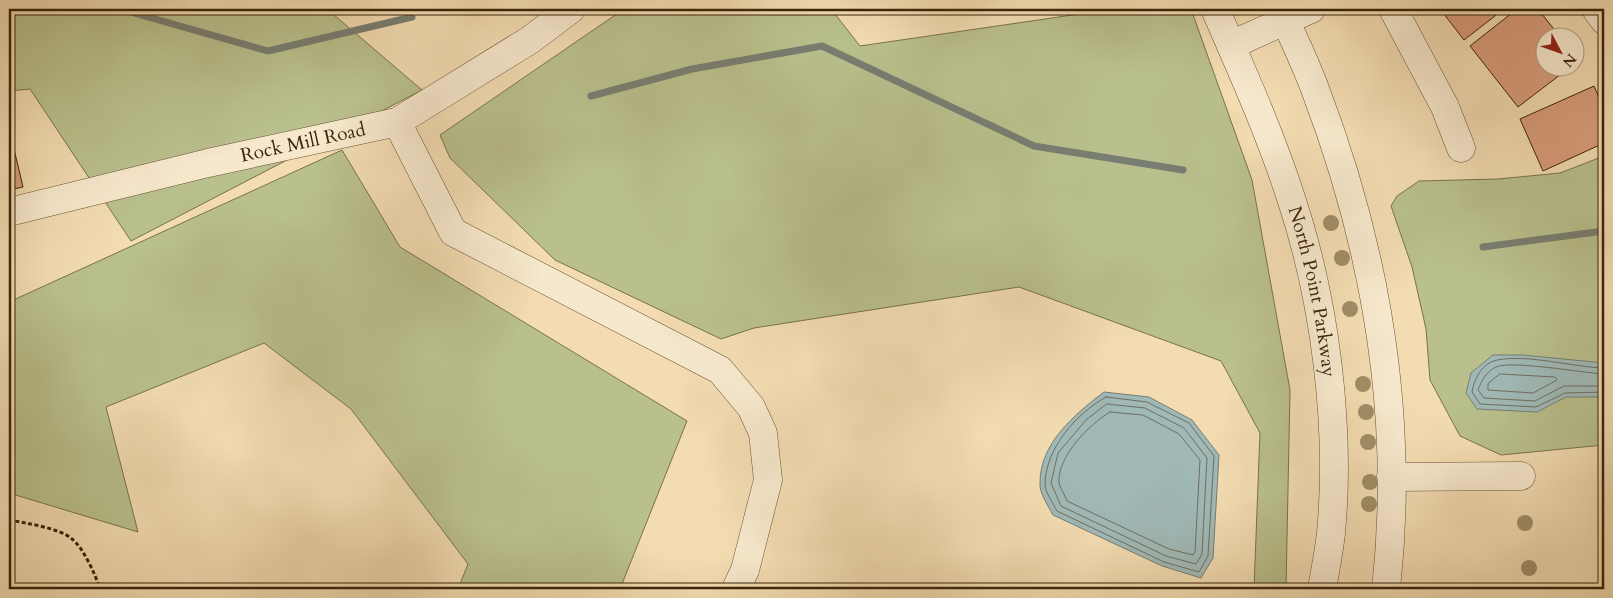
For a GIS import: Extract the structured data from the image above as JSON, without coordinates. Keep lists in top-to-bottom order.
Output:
{
  "streets": {
    "street": ["Rock Mill Road", "North Point Parkway"]
  },
  "north": "bottom right"
}
